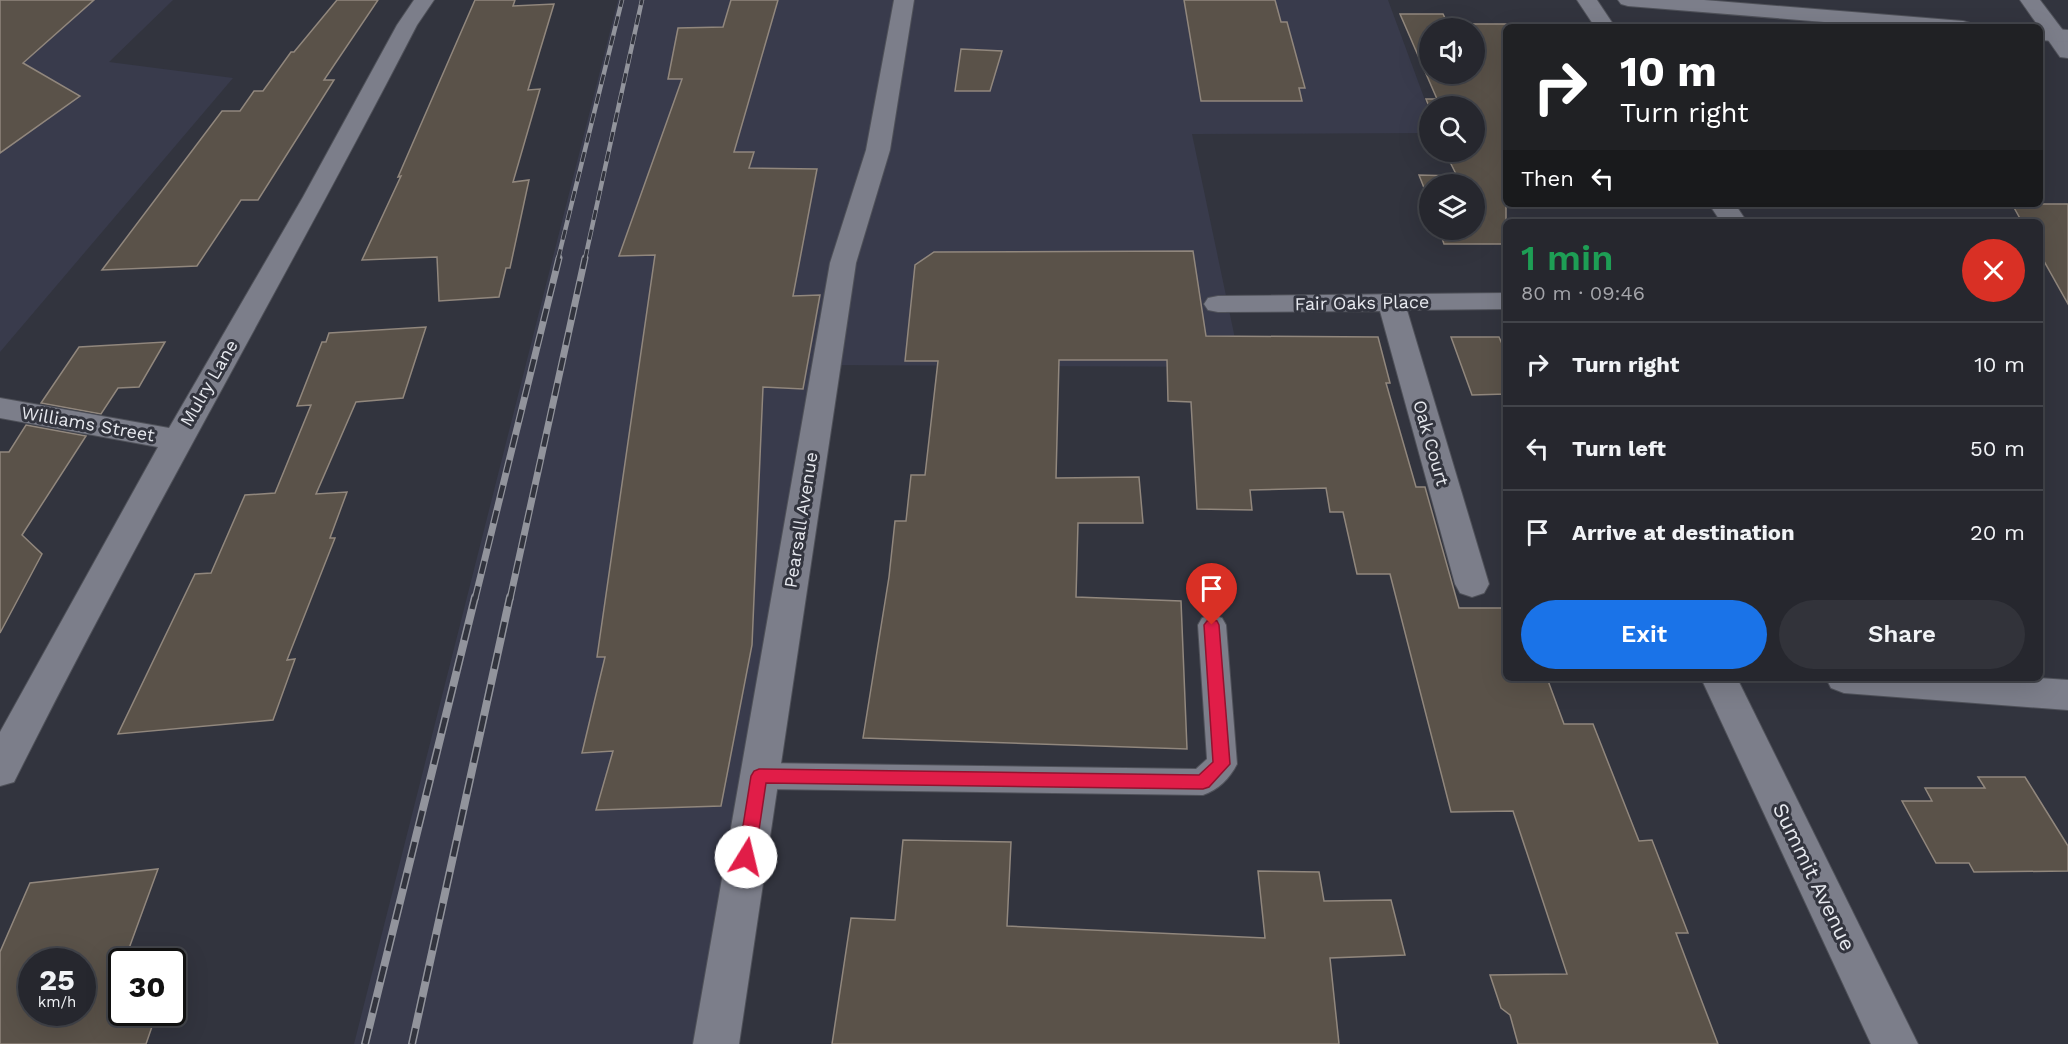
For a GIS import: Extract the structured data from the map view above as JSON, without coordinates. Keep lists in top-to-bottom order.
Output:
{
  "streets": {
    "street": [
      "Fair Oaks Place",
      "Mulry Lane",
      "Williams Street",
      "Oak Court",
      "Pearsall Avenue",
      "Summit Avenue"
    ]
  },
  "crossings": [
    ["Fair Oaks Place", "Oak Court"],
    ["Mulry Lane", "Williams Street"]
  ],
  "page": {
    "turn": ["10 m", "Turn right"],
    "then": "Then",
    "heading": ["1 min", "80 m · 09:46"],
    "list": [
      {
        "name": "Turn right",
        "value": "10 m"
      },
      {
        "name": "Turn left",
        "value": "50 m"
      },
      {
        "name": "Arrive at destination",
        "value": "20 m"
      }
    ],
    "buttons": ["Exit", "Share"],
    "speed": "25 km/h",
    "limit": "30"
  }
}
